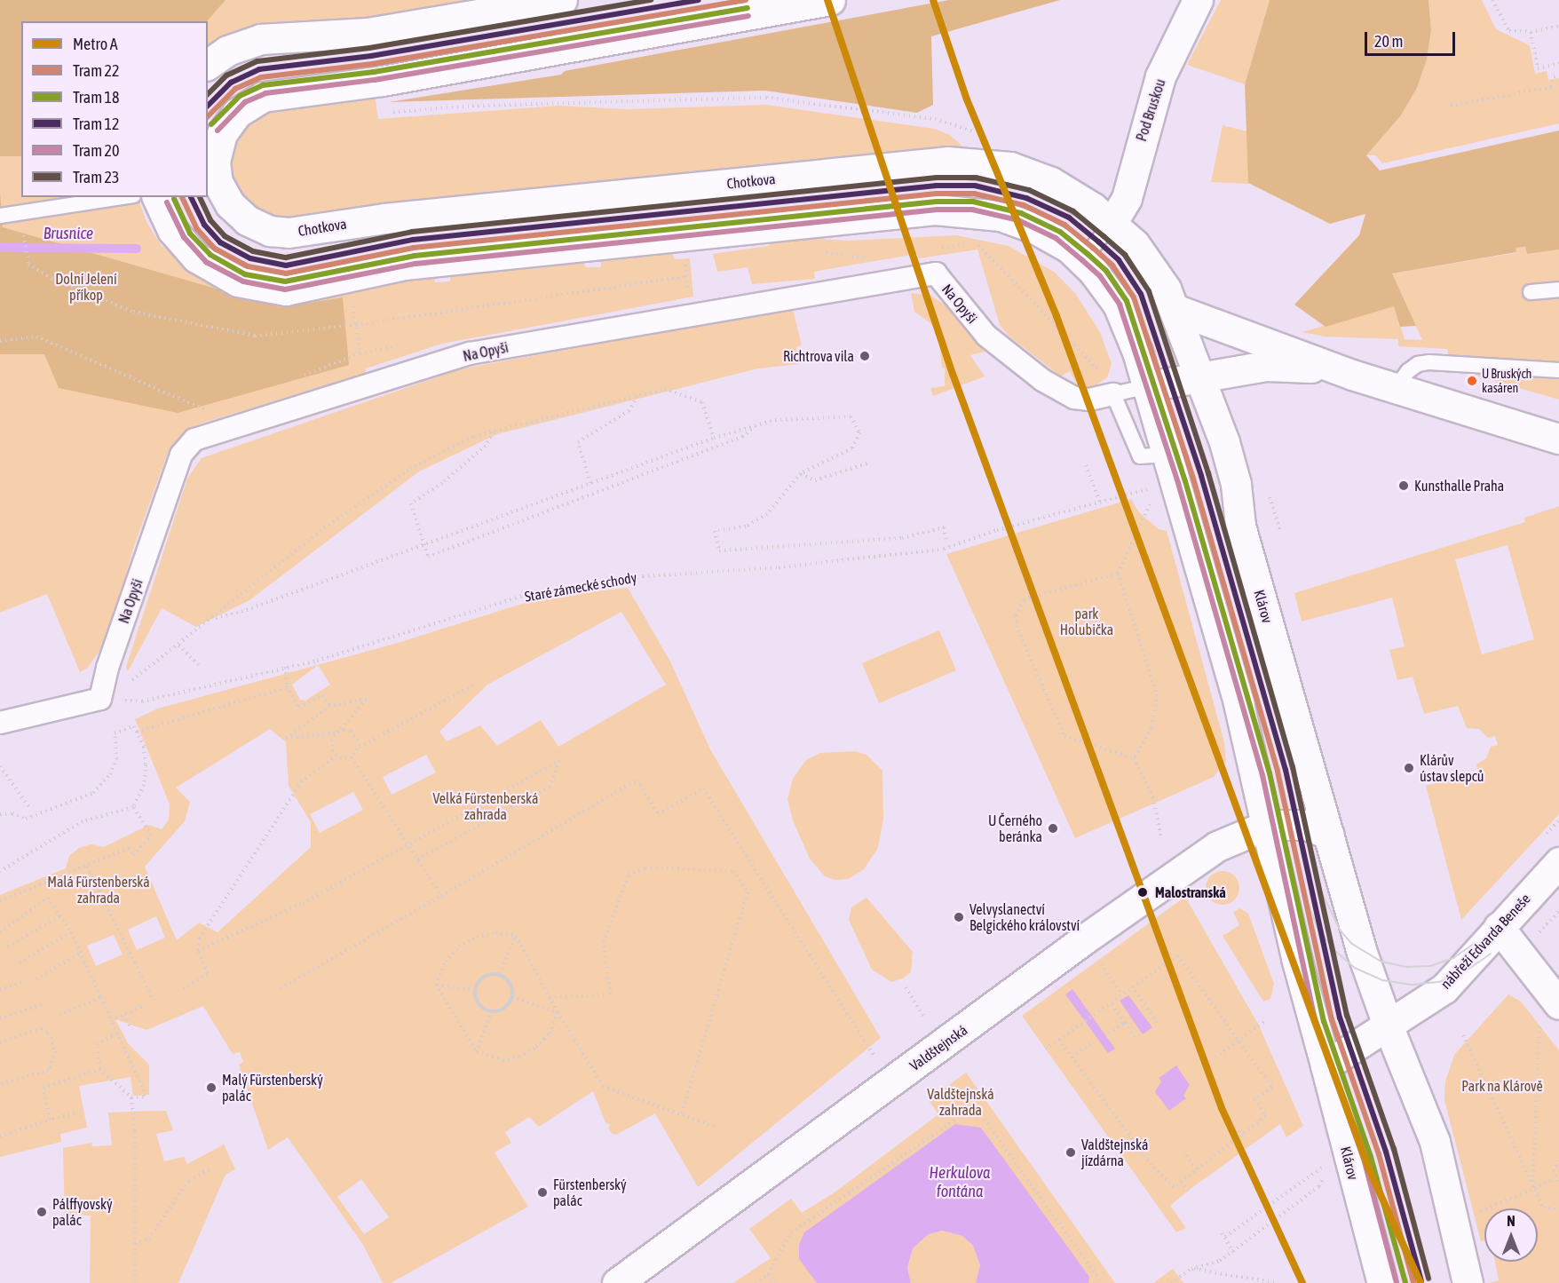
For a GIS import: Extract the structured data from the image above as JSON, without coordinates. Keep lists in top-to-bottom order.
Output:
{
  "streets": {
    "main road": [
      "Pod Bruskou",
      "Chotkova",
      "Klárov",
      "nábřeží Edvarda Beneše",
      "Valdštejnská"
    ],
    "street": ["Na Opyši"],
    "path": ["Staré zámecké schody"]
  },
  "crossings": [
    ["Pod Bruskou", "Chotkova"],
    ["Na Opyši", "Staré zámecké schody"],
    ["Na Opyši", "Klárov"],
    ["Klárov", "nábřeží Edvarda Beneše"],
    ["Klárov", "Valdštejnská"]
  ],
  "water": ["Brusnice", "Herkulova fontána"],
  "parks": [
    "Dolní Jelení příkop",
    "park Holubička",
    "Velká Fürstenberská zahrada",
    "Malá Fürstenberská zahrada",
    "Park na Klárově",
    "Valdštejnská zahrada"
  ],
  "places": [
    "Richtrova vila",
    "U Bruských kasáren",
    "Kunsthalle Praha",
    "Klárův ústav slepců",
    "U Černého beránka",
    "Malostranská",
    "Velvyslanectví Belgického království",
    "Malý Fürstenberský palác",
    "Valdštejnská jízdárna",
    "Fürstenberský palác",
    "Pálffyovský palác"
  ],
  "lines": [
    "metro line A",
    "tram line 22",
    "tram line 12",
    "tram line 23",
    "tram line 18",
    "tram line 20"
  ],
  "legend": [
    "Metro A",
    "Tram 22",
    "Tram 18",
    "Tram 12",
    "Tram 20",
    "Tram 23"
  ],
  "scale_bar": "20 m",
  "north": "top"
}
